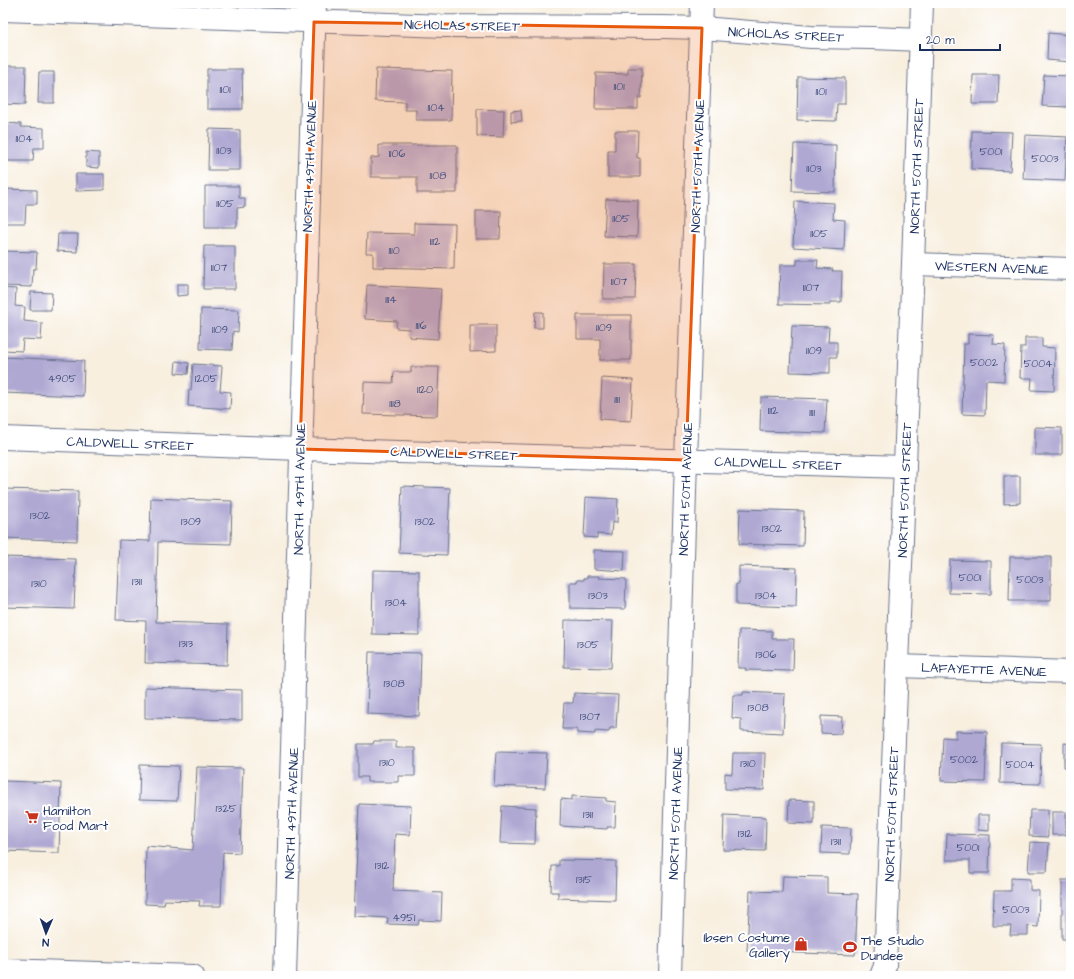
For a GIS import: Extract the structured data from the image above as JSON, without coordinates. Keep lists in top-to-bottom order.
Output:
{
  "streets": {
    "street": [
      "NICHOLAS STREET",
      "NORTH 49TH AVENUE",
      "NORTH 50TH AVENUE",
      "NORTH 50TH STREET",
      "WESTERN AVENUE",
      "CALDWELL STREET",
      "LAFAYETTE AVENUE"
    ]
  },
  "crossings": [
    ["NICHOLAS STREET", "NORTH 49TH AVENUE"],
    ["NICHOLAS STREET", "NORTH 50TH AVENUE"],
    ["NICHOLAS STREET", "NORTH 50TH STREET"],
    ["NORTH 49TH AVENUE", "CALDWELL STREET"],
    ["NORTH 50TH AVENUE", "CALDWELL STREET"],
    ["NORTH 50TH STREET", "WESTERN AVENUE"],
    ["NORTH 50TH STREET", "CALDWELL STREET"],
    ["NORTH 50TH STREET", "LAFAYETTE AVENUE"]
  ],
  "places": {
    "supermarket": ["Hamilton Food Mart"],
    "shop": ["Ibsen Costume Gallery"],
    "sports": ["The Studio Dundee"]
  },
  "house_numbers": [
    "1101",
    "1101",
    "1101",
    "1104",
    "1104",
    "1103",
    "5001",
    "1106",
    "5003",
    "1103",
    "1108",
    "1105",
    "1105",
    "1105",
    "1112",
    "1110",
    "1107",
    "1107",
    "1107",
    "1114",
    "1116",
    "1109",
    "1109",
    "1109",
    "5002",
    "5004",
    "4905",
    "1205",
    "1120",
    "1111",
    "1118",
    "1112",
    "1111",
    "1302",
    "1309",
    "1302",
    "1302",
    "5001",
    "5003",
    "1311",
    "1310",
    "1303",
    "1304",
    "1304",
    "1313",
    "1305",
    "1306",
    "1308",
    "1308",
    "1307",
    "5002",
    "1310",
    "1310",
    "5004",
    "1325",
    "1311",
    "1312",
    "1311",
    "5001",
    "1312",
    "1315",
    "5003",
    "4951"
  ],
  "scale_bar": "20 m",
  "north": "bottom"
}
